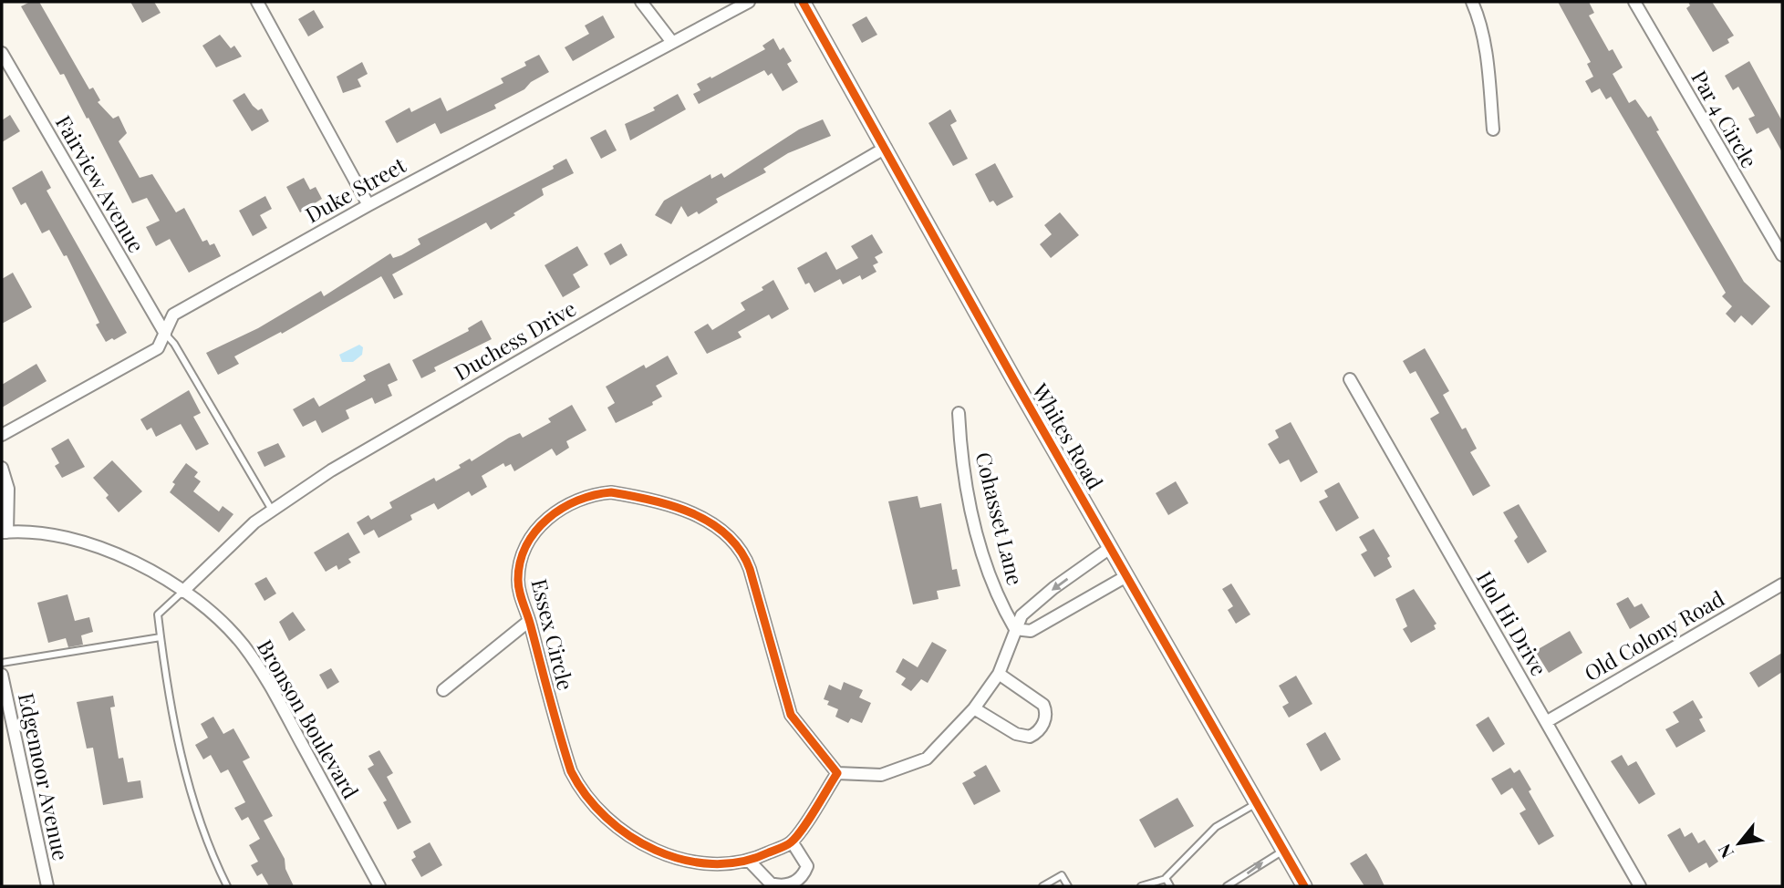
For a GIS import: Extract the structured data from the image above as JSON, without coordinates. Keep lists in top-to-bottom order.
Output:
{
  "streets": {
    "street": [
      "Par 4 Circle",
      "Fairview Avenue",
      "Duke Street",
      "Duchess Drive",
      "Whites Road",
      "Cohasset Lane",
      "Hol Hi Drive",
      "Essex Circle",
      "Old Colony Road",
      "Bronson Boulevard",
      "Edgemoor Avenue"
    ]
  },
  "crossings": [
    ["Fairview Avenue", "Duke Street"],
    ["Duchess Drive", "Whites Road"],
    ["Duchess Drive", "Bronson Boulevard"],
    ["Hol Hi Drive", "Old Colony Road"]
  ],
  "north": "bottom left"
}
